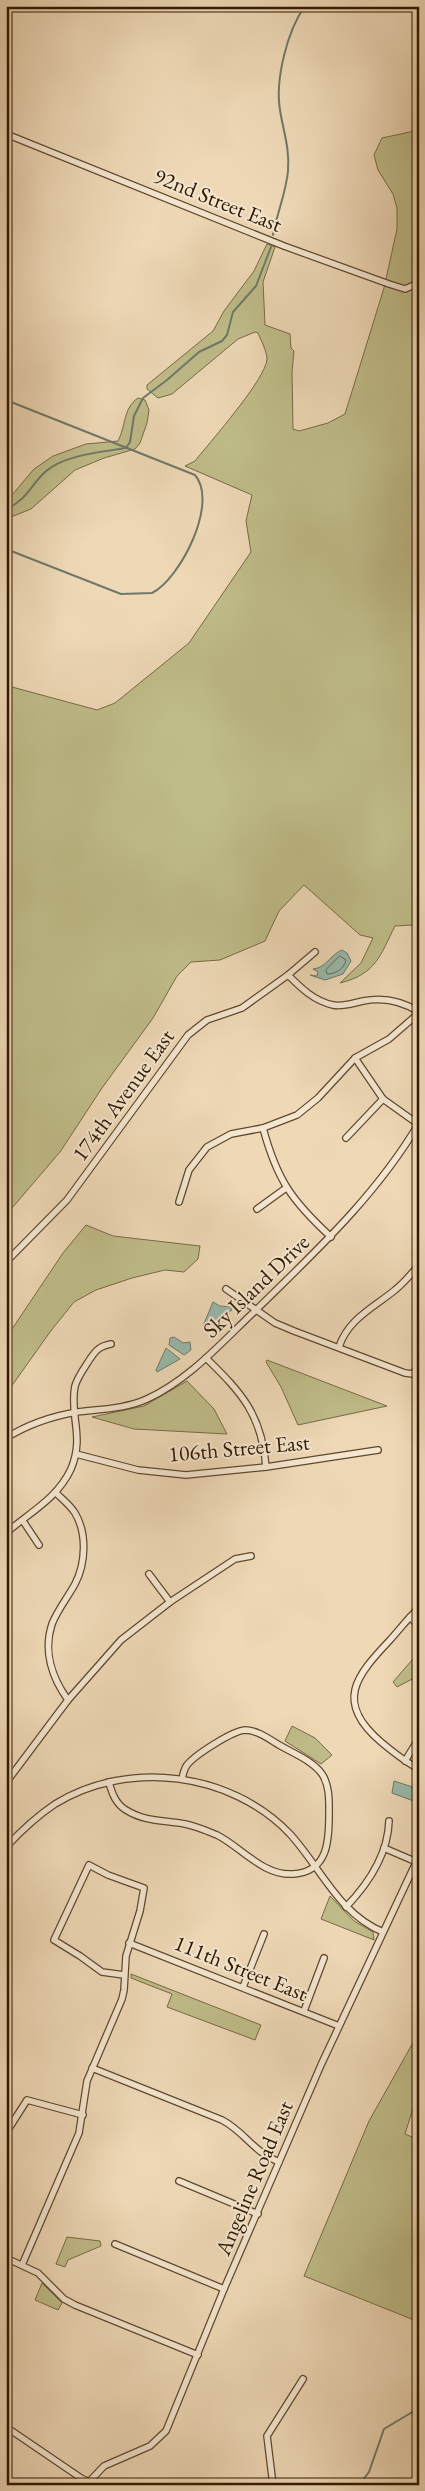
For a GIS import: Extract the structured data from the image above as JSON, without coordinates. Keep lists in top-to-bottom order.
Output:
{
  "streets": {
    "street": [
      "92nd Street East",
      "174th Avenue East",
      "Sky Island Drive",
      "106th Street East",
      "111th Street East",
      "Angeline Road East"
    ]
  },
  "crossings": [
    ["111th Street East", "Angeline Road East"]
  ]
}
